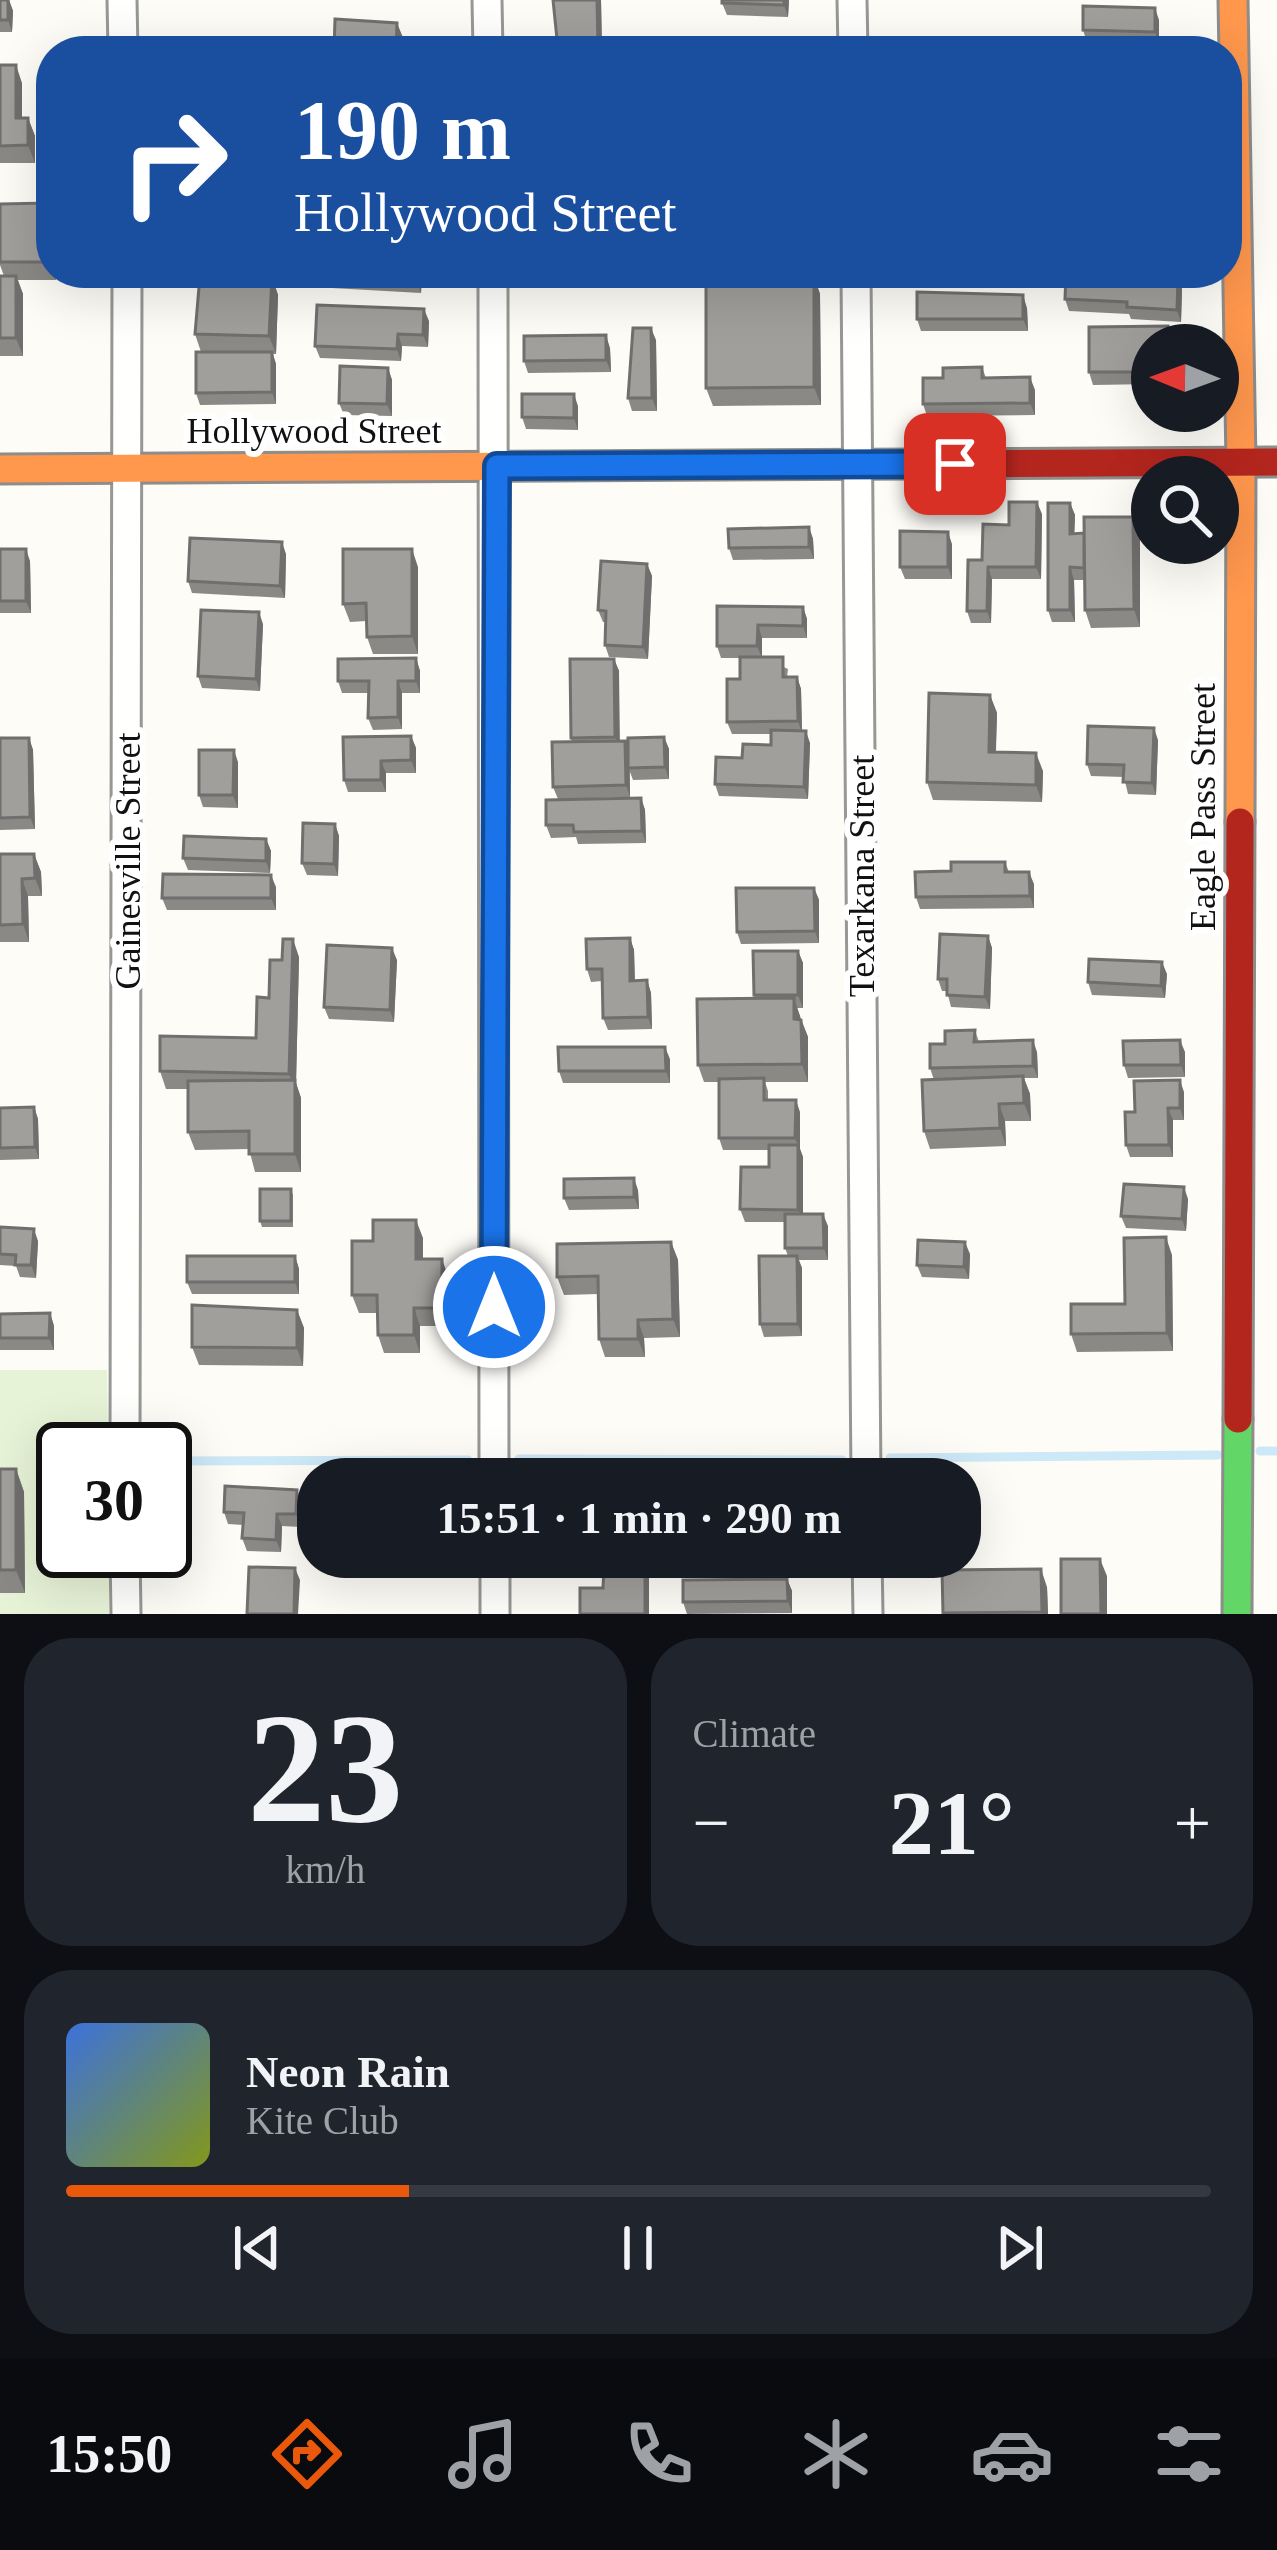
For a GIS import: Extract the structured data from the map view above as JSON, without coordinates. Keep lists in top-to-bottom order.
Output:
{
  "streets": {
    "street": [
      "Hollywood Street",
      "Eagle Pass Street",
      "Gainesville Street",
      "Texarkana Street"
    ]
  },
  "crossings": [
    ["Hollywood Street", "Eagle Pass Street"],
    ["Hollywood Street", "Gainesville Street"],
    ["Hollywood Street", "Texarkana Street"]
  ],
  "north": "left",
  "page": {
    "turn": ["190 m", "Hollywood Street"],
    "limit": "30",
    "trip": "15:51 · 1 min · 290 m",
    "tile": [
      ["23", "km/h"],
      "Climate"
    ],
    "heat": ["−", "21°", "+"],
    "song": ["Neon Rain", "Kite Club"],
    "tabs": "15:50"
  }
}
